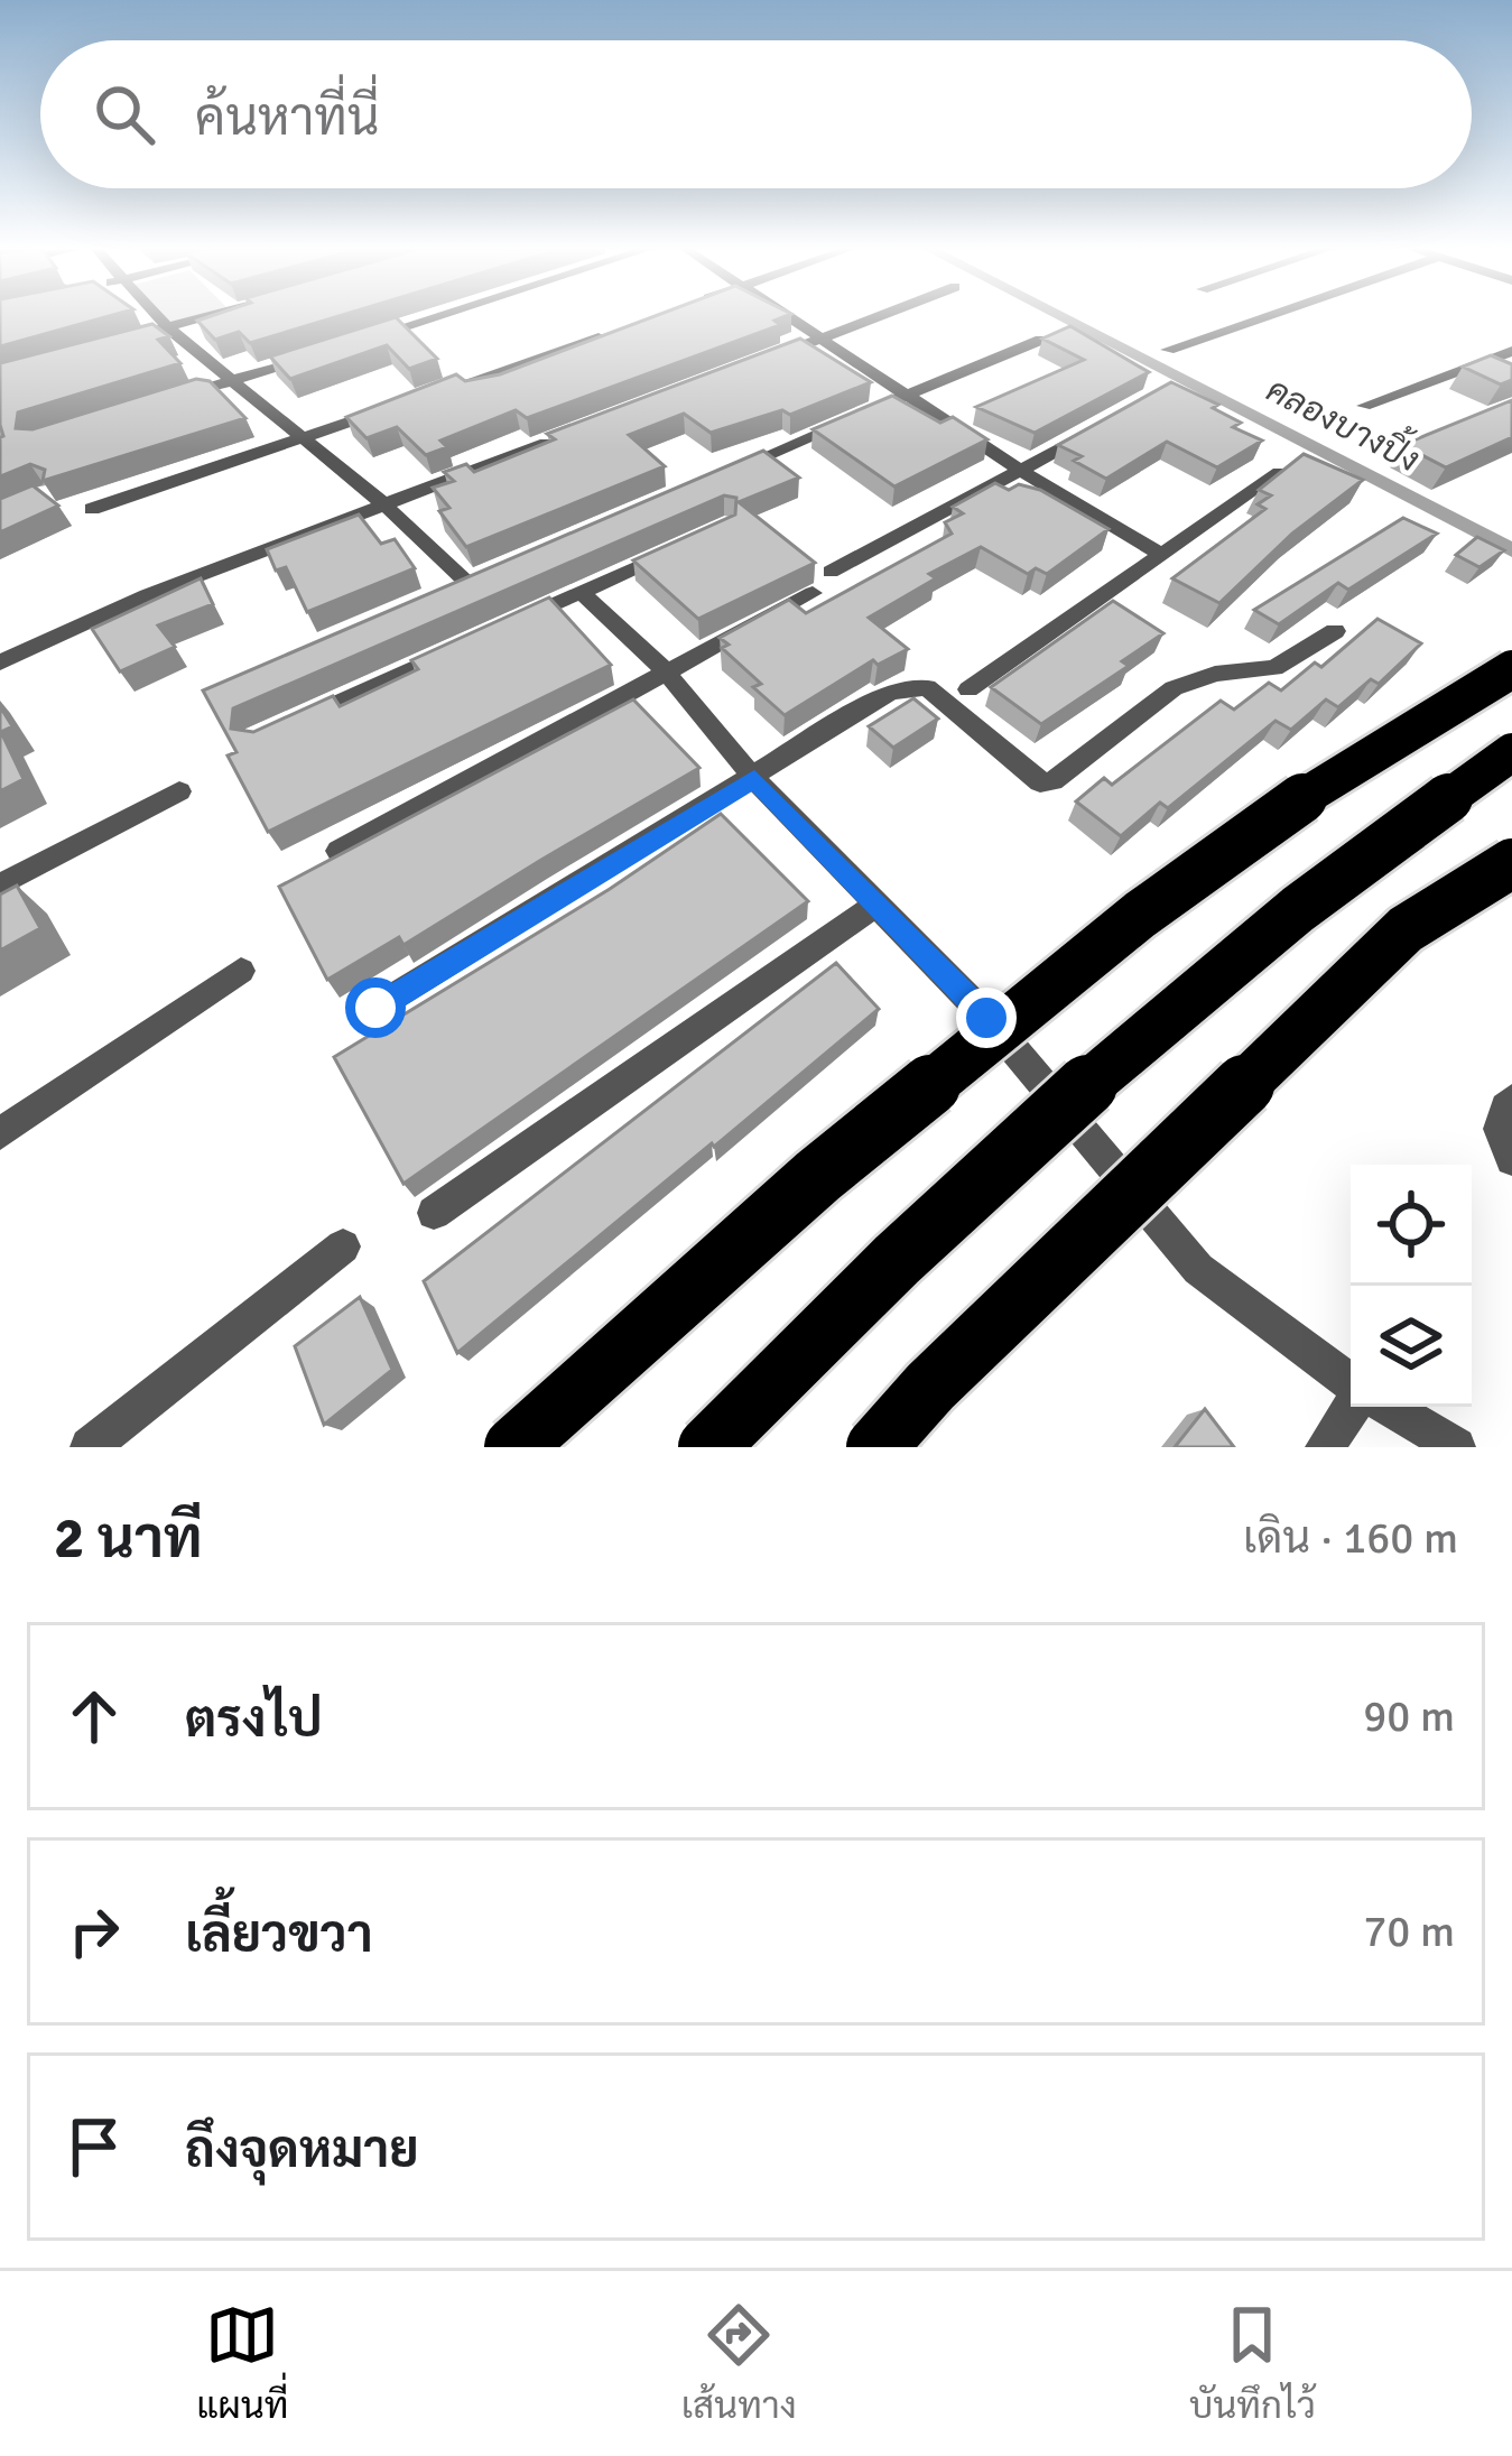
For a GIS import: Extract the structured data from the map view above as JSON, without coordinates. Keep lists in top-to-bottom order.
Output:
{
  "water": ["คลองบางปิ้ง"],
  "page": {
    "search": "ค้นหาที่นี่",
    "heading": ["2 นาที", "เดิน · 160 m"],
    "list": [
      ["ตรงไป", "90 m"],
      ["เลี้ยวขวา", "70 m"],
      "ถึงจุดหมาย"
    ],
    "nav": ["แผนที่", "เส้นทาง", "บันทึกไว้"]
  }
}
